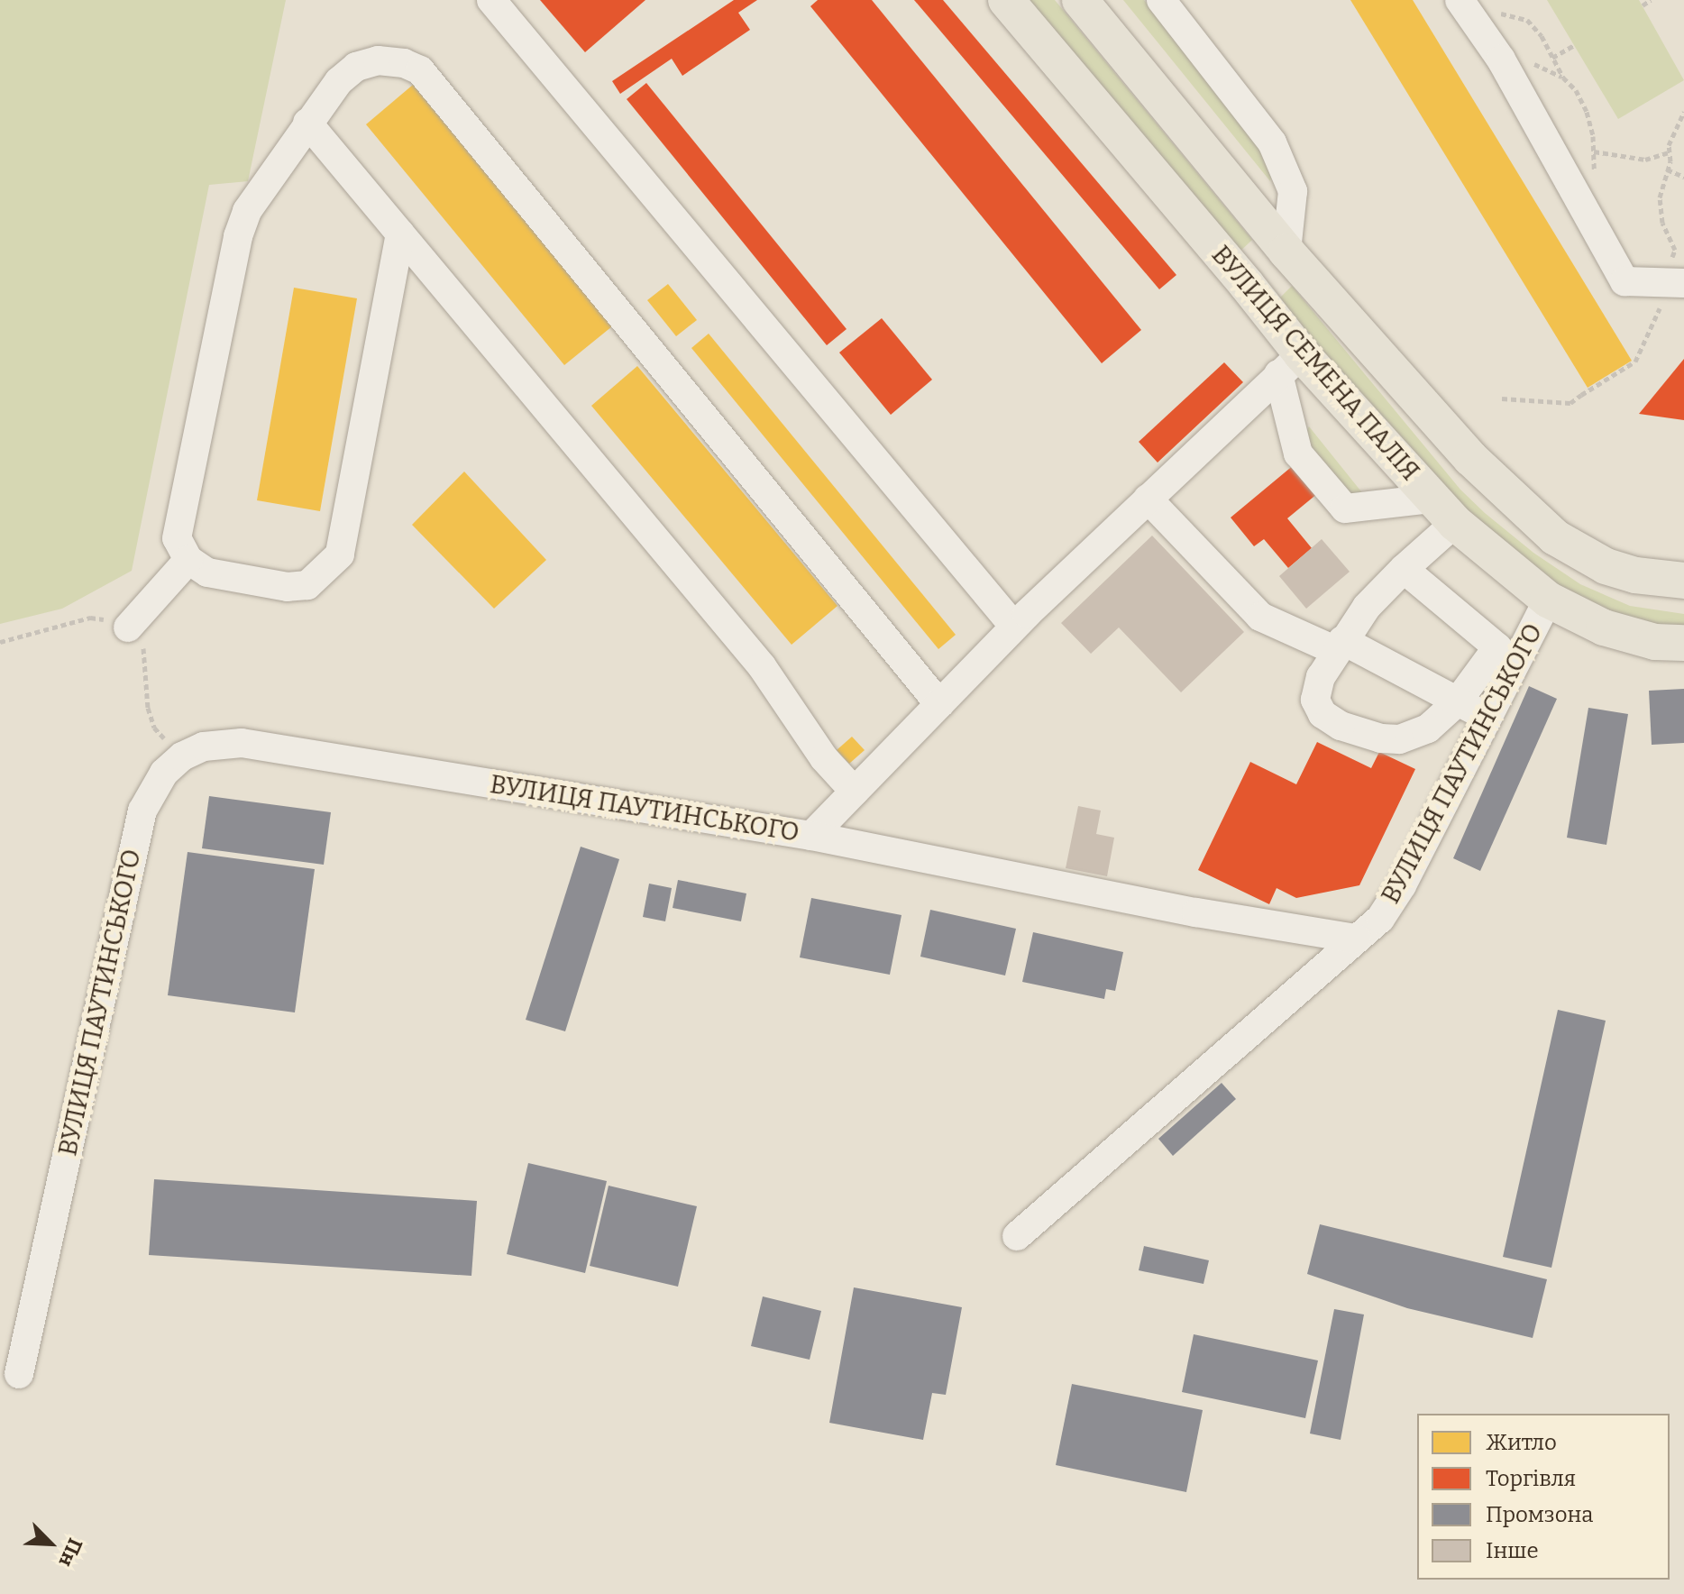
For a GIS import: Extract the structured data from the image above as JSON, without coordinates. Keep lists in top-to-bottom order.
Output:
{
  "streets": {
    "main road": ["ВУЛИЦЯ СЕМЕНА ПАЛІЯ"],
    "street": ["ВУЛИЦЯ ПАУТИНСЬКОГО"]
  },
  "crossings": [
    ["ВУЛИЦЯ СЕМЕНА ПАЛІЯ", "ВУЛИЦЯ ПАУТИНСЬКОГО"]
  ],
  "legend": [
    "Житло",
    "Торгівля",
    "Промзона",
    "Інше"
  ],
  "north": "bottom right"
}
